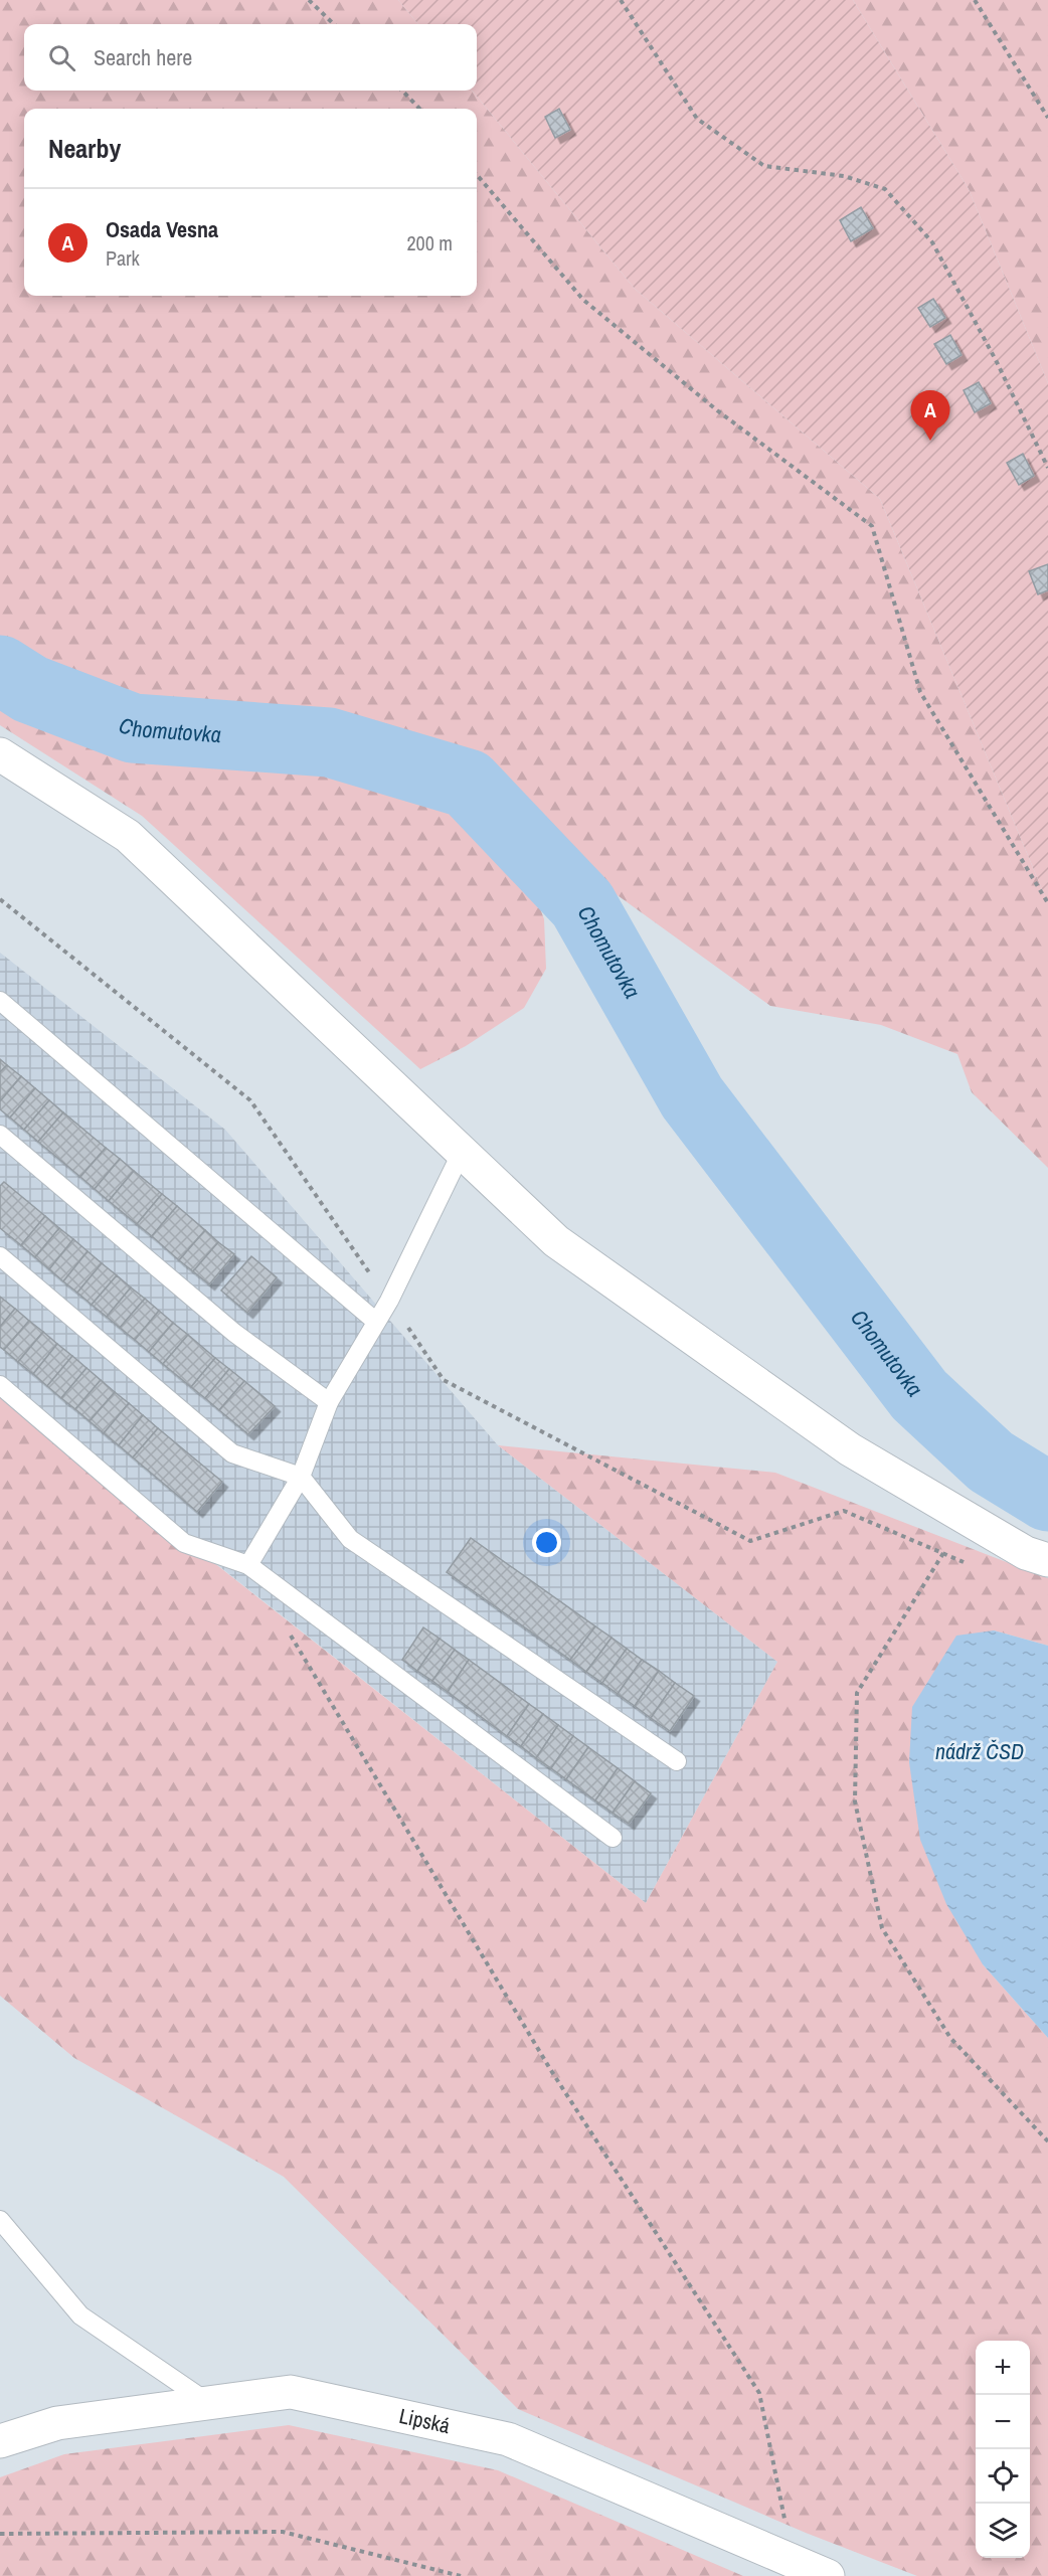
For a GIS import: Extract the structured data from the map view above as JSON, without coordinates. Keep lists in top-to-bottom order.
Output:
{
  "streets": {
    "street": ["Lipská"]
  },
  "water": ["Chomutovka", "nádrž ČSD"],
  "page": {
    "search": "Search here",
    "heading": "Nearby",
    "list": [
      {
        "mark": "A",
        "name": "Osada Vesna",
        "note": "Park",
        "value": "200 m"
      }
    ],
    "pins": "A",
    "map_buttons": ["+", "−"]
  }
}
